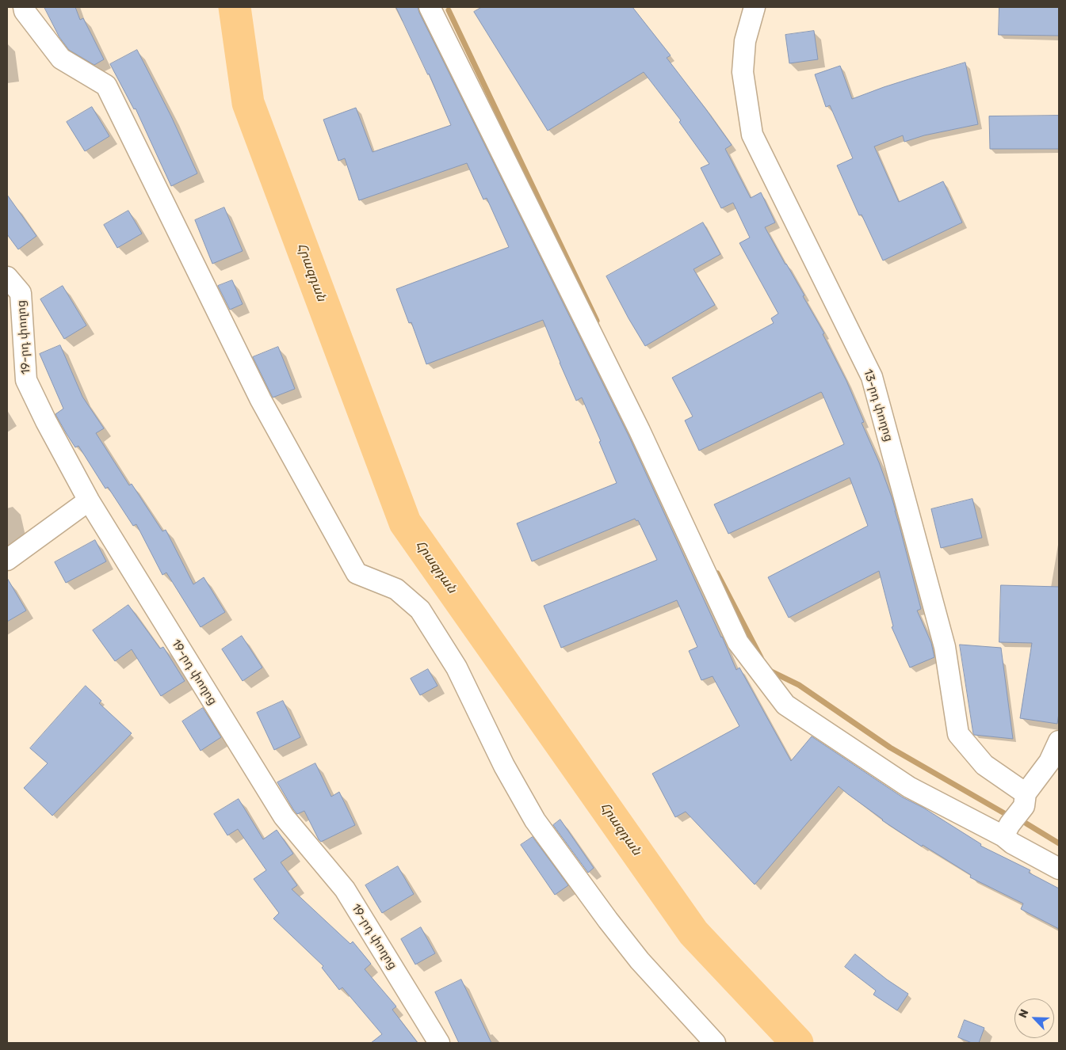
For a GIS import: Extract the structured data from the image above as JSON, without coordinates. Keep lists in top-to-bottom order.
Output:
{
  "streets": {
    "street": ["19-րդ փողոց", "13-րդ փողոց"]
  },
  "water": ["Հրազդան"],
  "north": "top left"
}
